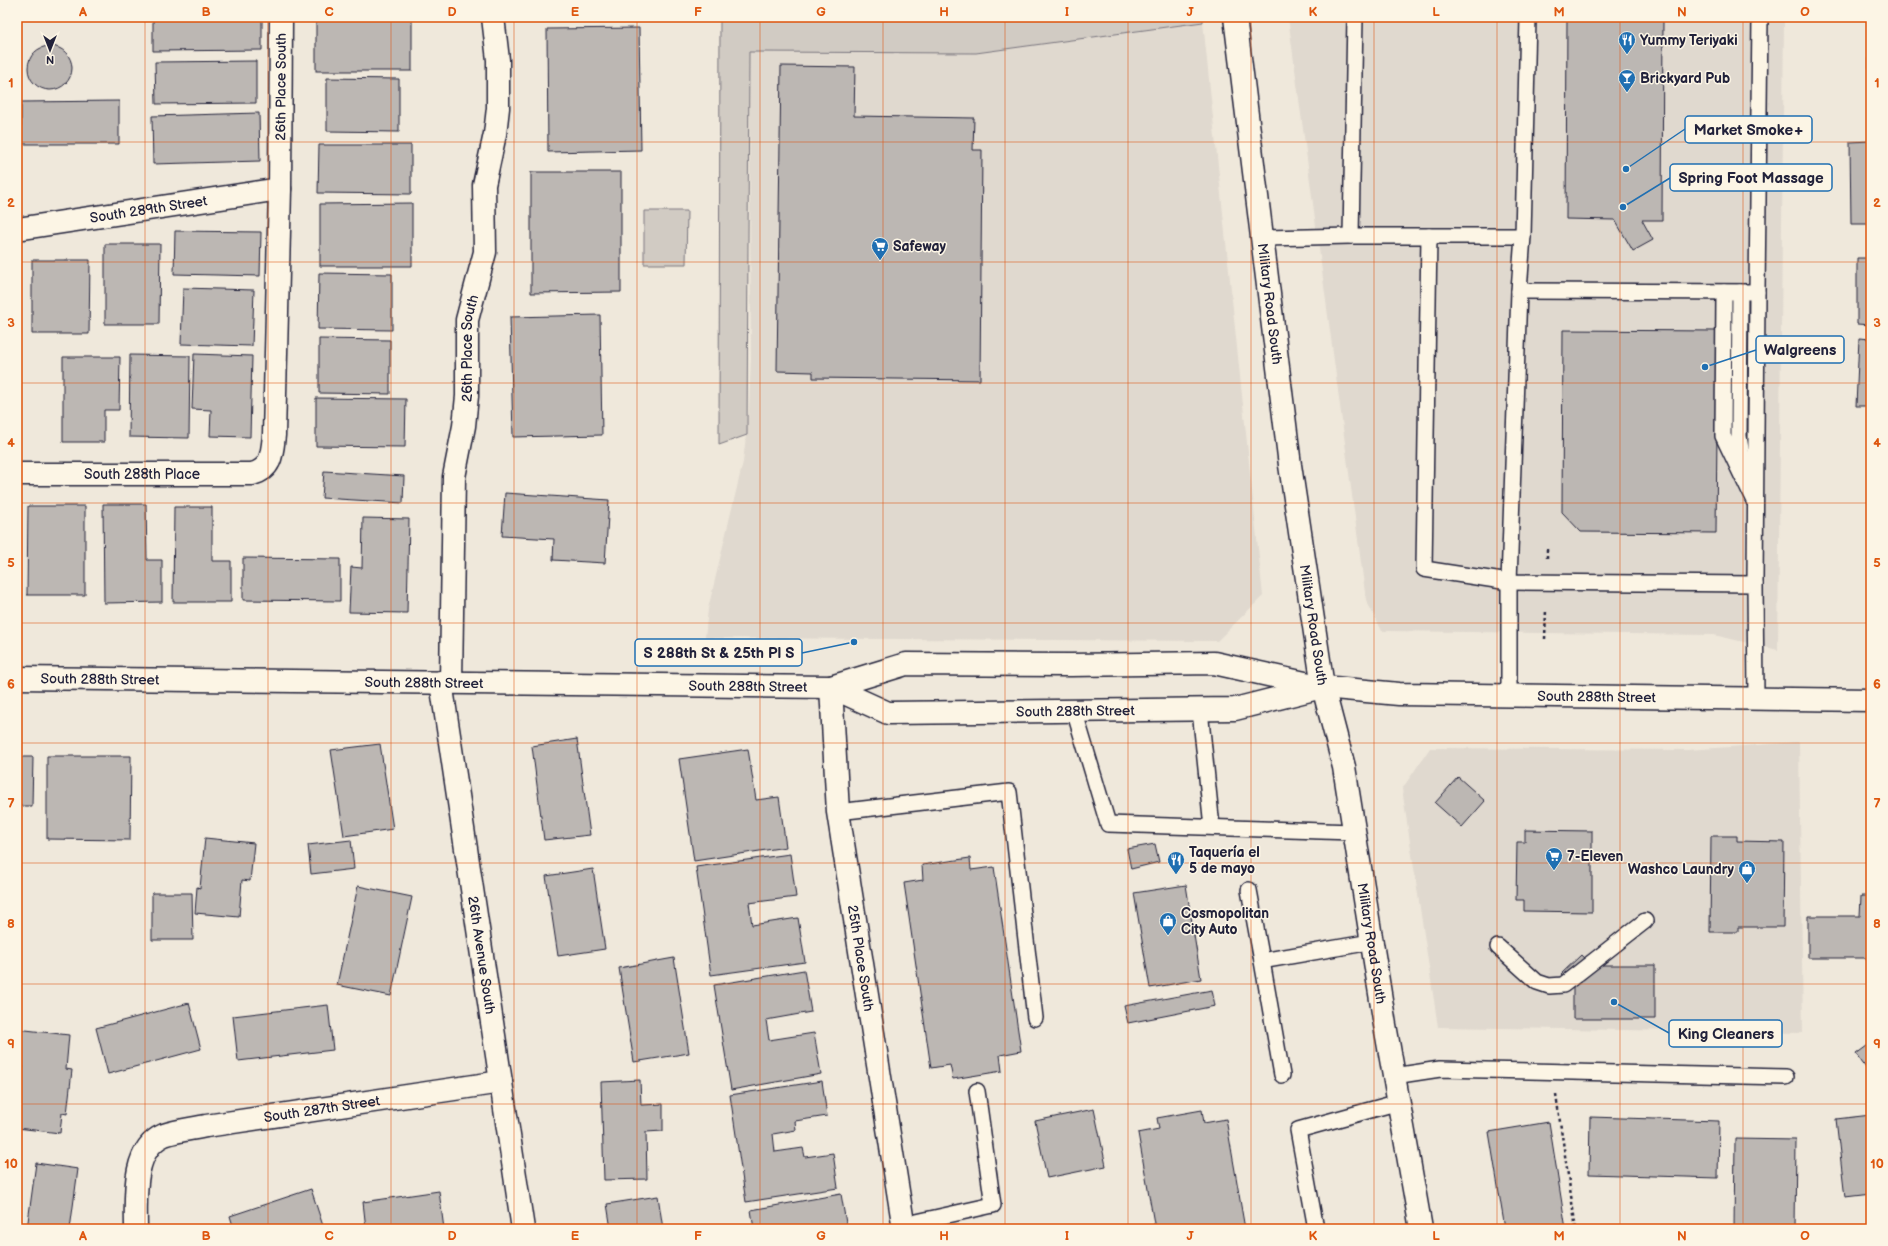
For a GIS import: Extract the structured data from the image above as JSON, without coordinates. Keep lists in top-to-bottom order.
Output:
{
  "streets": {
    "main road": [
      "26th Place South",
      "South 289th Street",
      "Military Road South",
      "South 288th Place",
      "South 288th Street",
      "26th Avenue South",
      "25th Place South",
      "South 287th Street"
    ]
  },
  "crossings": [
    ["26th Place South", "South 289th Street"],
    ["26th Place South", "South 288th Place"],
    ["26th Place South", "South 288th Street"],
    ["26th Place South", "26th Avenue South"],
    ["Military Road South", "South 288th Street"],
    ["South 288th Street", "26th Avenue South"],
    ["South 288th Street", "25th Place South"],
    ["26th Avenue South", "South 287th Street"]
  ],
  "places": {
    "restaurant": ["Yummy Teriyaki", "Taquería el 5 de mayo"],
    "bar": ["Brickyard Pub"],
    "other": [
      "Market Smoke+",
      "Spring Foot Massage",
      "Walgreens",
      "S 288th St & 25th Pl S",
      "King Cleaners"
    ],
    "supermarket": ["Safeway", "7-Eleven"],
    "shop": ["Washco Laundry", "Cosmopolitan City Auto"]
  },
  "north": "bottom",
  "grid": {
    "columns": [
      "A",
      "B",
      "C",
      "D",
      "E",
      "F",
      "G",
      "H",
      "I",
      "J",
      "K",
      "L",
      "M",
      "N",
      "O"
    ],
    "rows": [
      "1",
      "2",
      "3",
      "4",
      "5",
      "6",
      "7",
      "8",
      "9",
      "10"
    ]
  }
}
